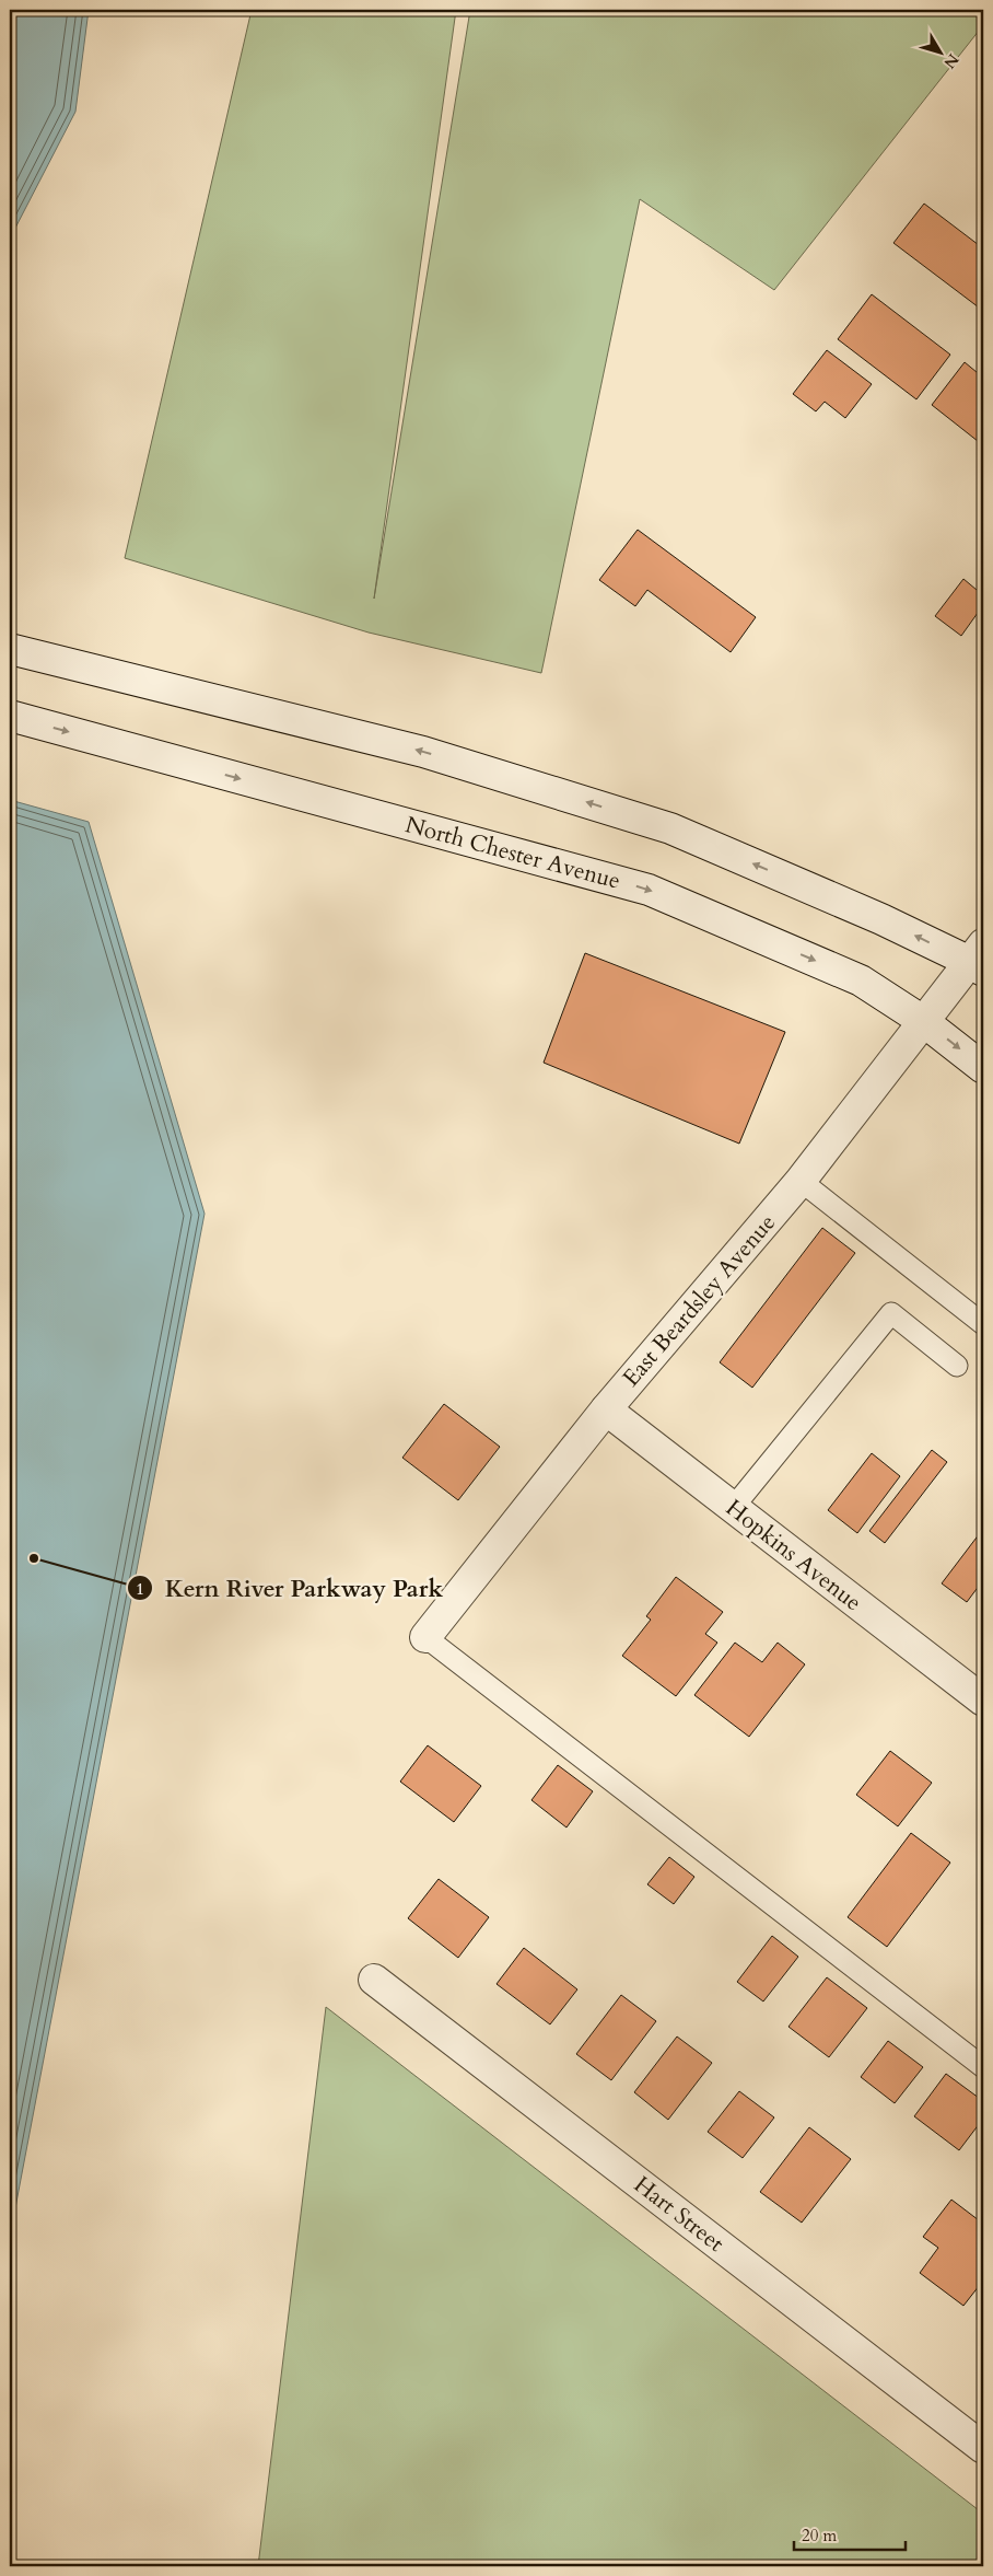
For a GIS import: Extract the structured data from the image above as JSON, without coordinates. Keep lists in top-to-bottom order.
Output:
{
  "streets": {
    "street": [
      "North Chester Avenue",
      "East Beardsley Avenue",
      "Hopkins Avenue",
      "Hart Street"
    ]
  },
  "crossings": [
    ["North Chester Avenue", "East Beardsley Avenue"],
    ["East Beardsley Avenue", "Hopkins Avenue"]
  ],
  "places": ["Kern River Parkway Park"],
  "scale_bar": "20 m",
  "north": "bottom right"
}
